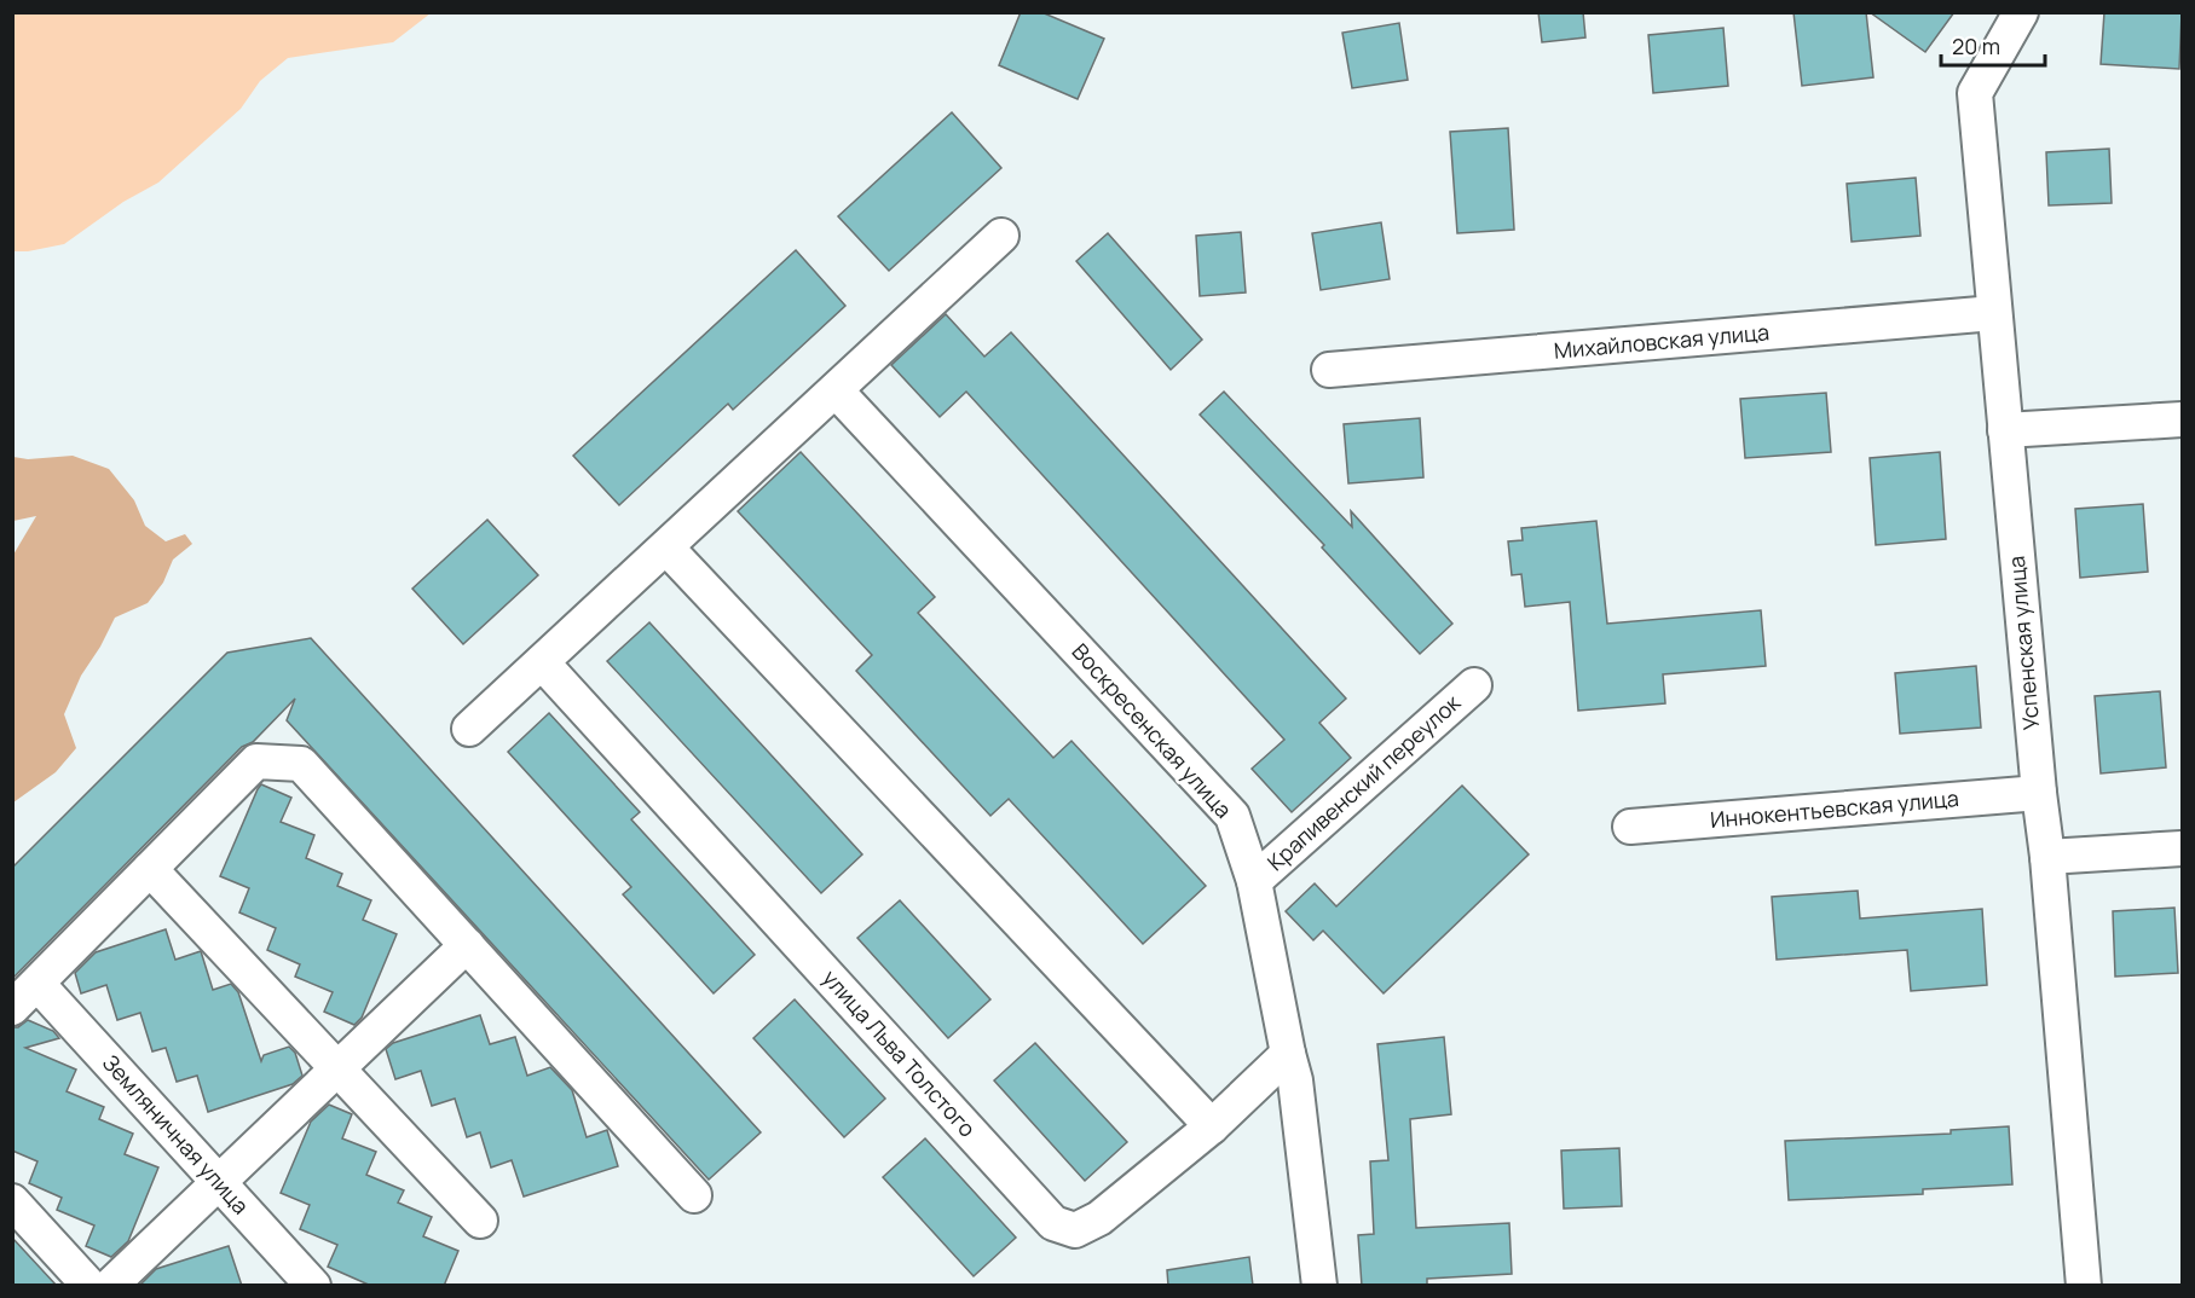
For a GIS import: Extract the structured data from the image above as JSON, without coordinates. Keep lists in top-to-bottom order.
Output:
{
  "streets": {
    "street": [
      "Михайловская улица",
      "Успенская улица",
      "Воскресенская улица",
      "Крапивенский переулок",
      "Иннокентьевская улица",
      "улица Льва Толстого",
      "Земляничная улица"
    ]
  },
  "crossings": [
    ["Михайловская улица", "Успенская улица"],
    ["Успенская улица", "Иннокентьевская улица"],
    ["Воскресенская улица", "Крапивенский переулок"],
    ["Воскресенская улица", "улица Льва Толстого"]
  ],
  "scale_bar": "20 m"
}
